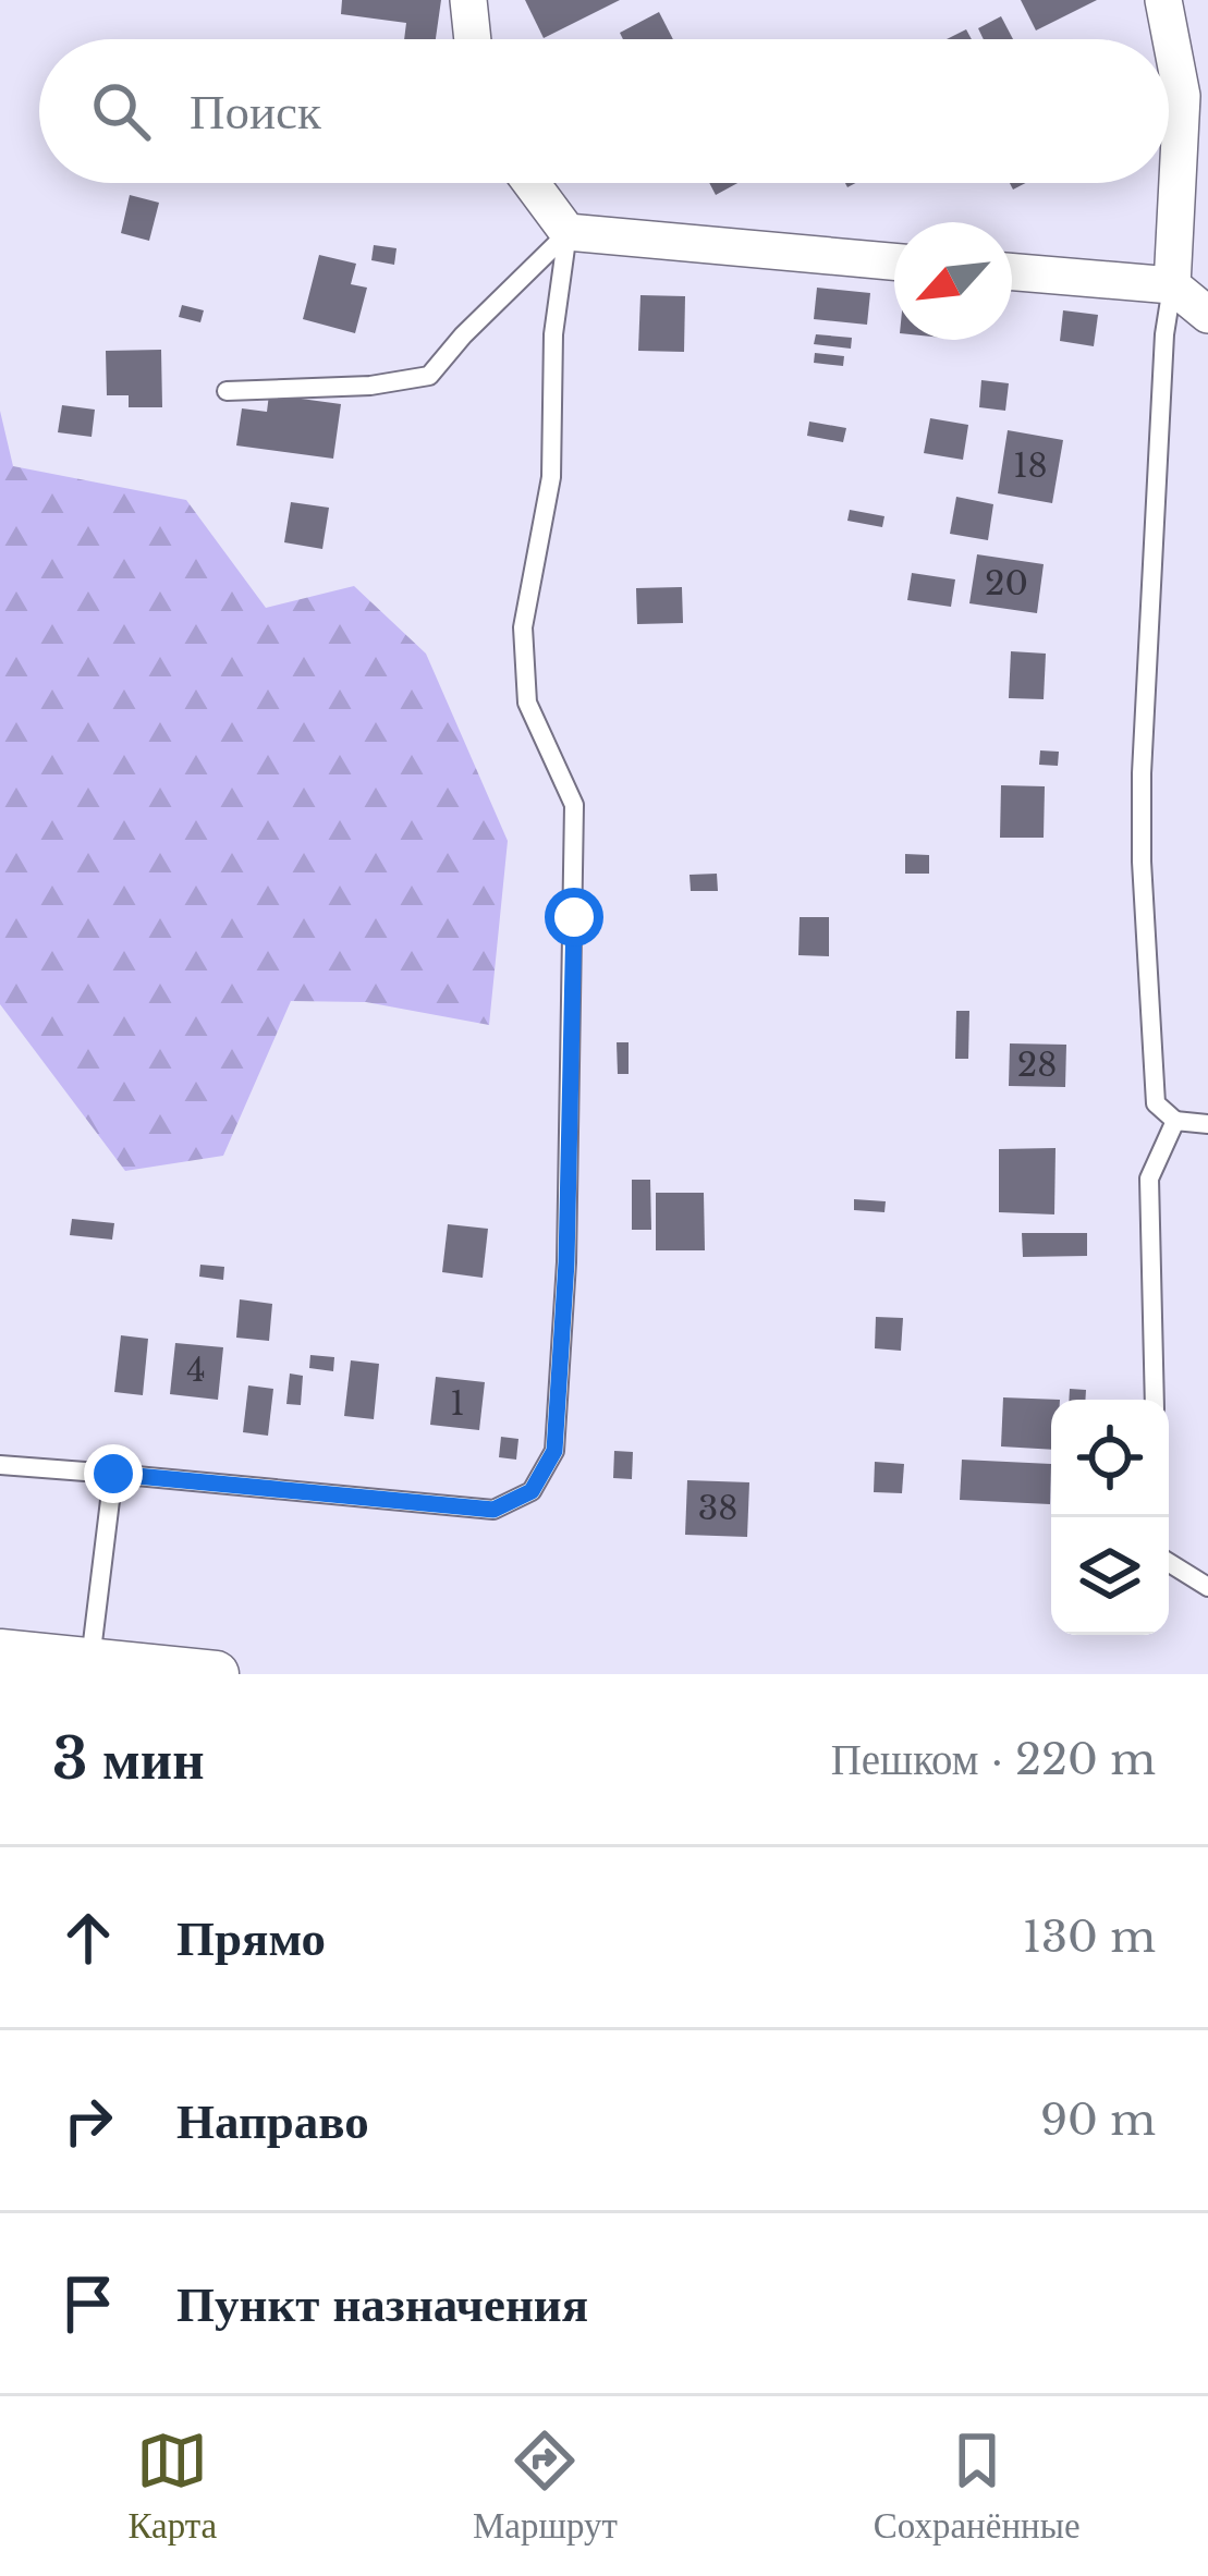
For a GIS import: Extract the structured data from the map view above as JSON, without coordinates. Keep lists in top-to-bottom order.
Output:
{
  "house_numbers": [
    "18",
    "20",
    "28",
    "4",
    "1",
    "38"
  ],
  "north": "bottom left",
  "page": {
    "search": "Поиск",
    "heading": ["3 мин", "Пешком · 220 m"],
    "list": [
      ["Прямо", "130 m"],
      ["Направо", "90 m"],
      "Пункт назначения"
    ],
    "nav": ["Карта", "Маршрут", "Сохранённые"]
  }
}
